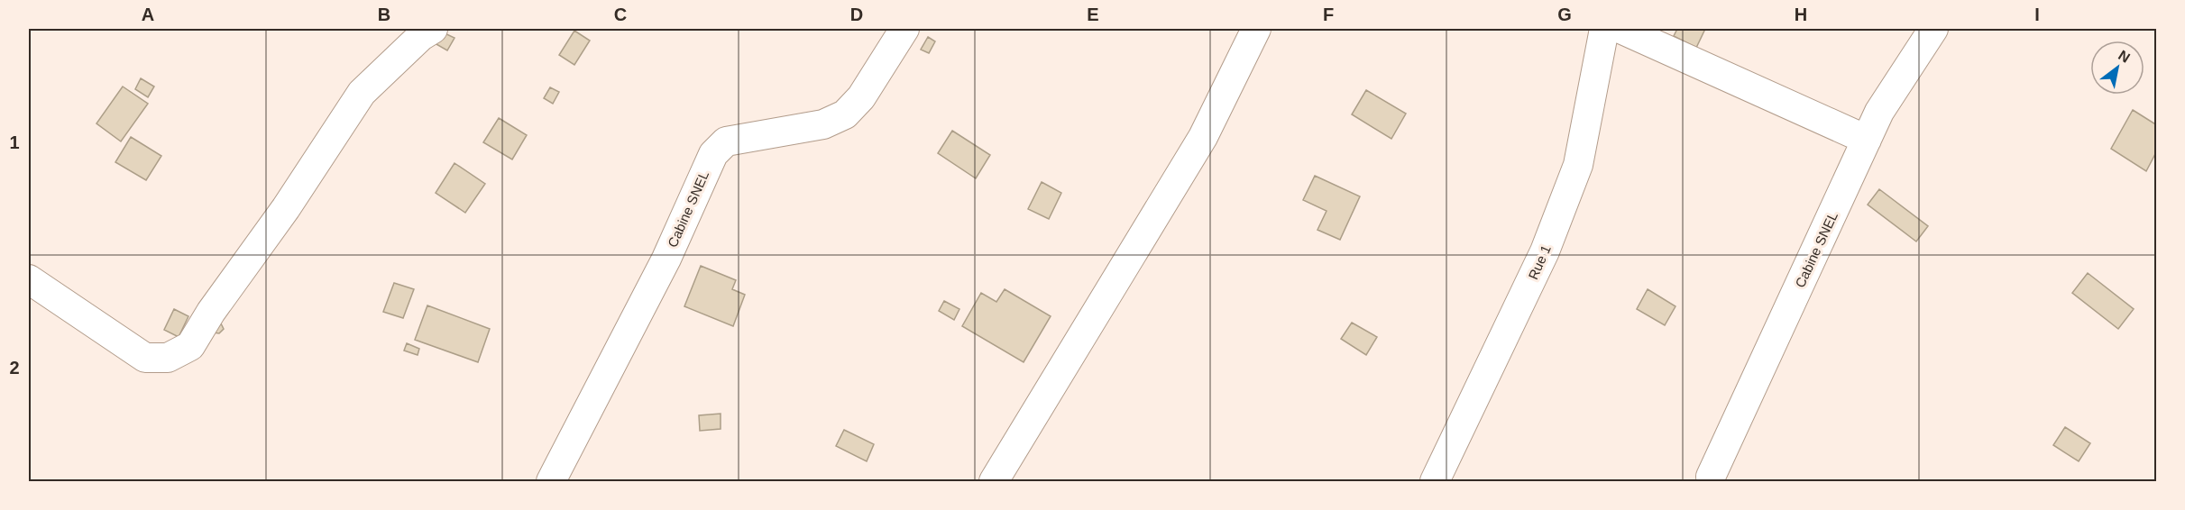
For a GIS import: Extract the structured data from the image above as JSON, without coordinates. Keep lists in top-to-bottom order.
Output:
{
  "streets": {
    "street": ["Cabine SNEL", "Rue 1"]
  },
  "north": "top right",
  "grid": {
    "columns": [
      "A",
      "B",
      "C",
      "D",
      "E",
      "F",
      "G",
      "H",
      "I"
    ],
    "rows": ["1", "2"]
  }
}
